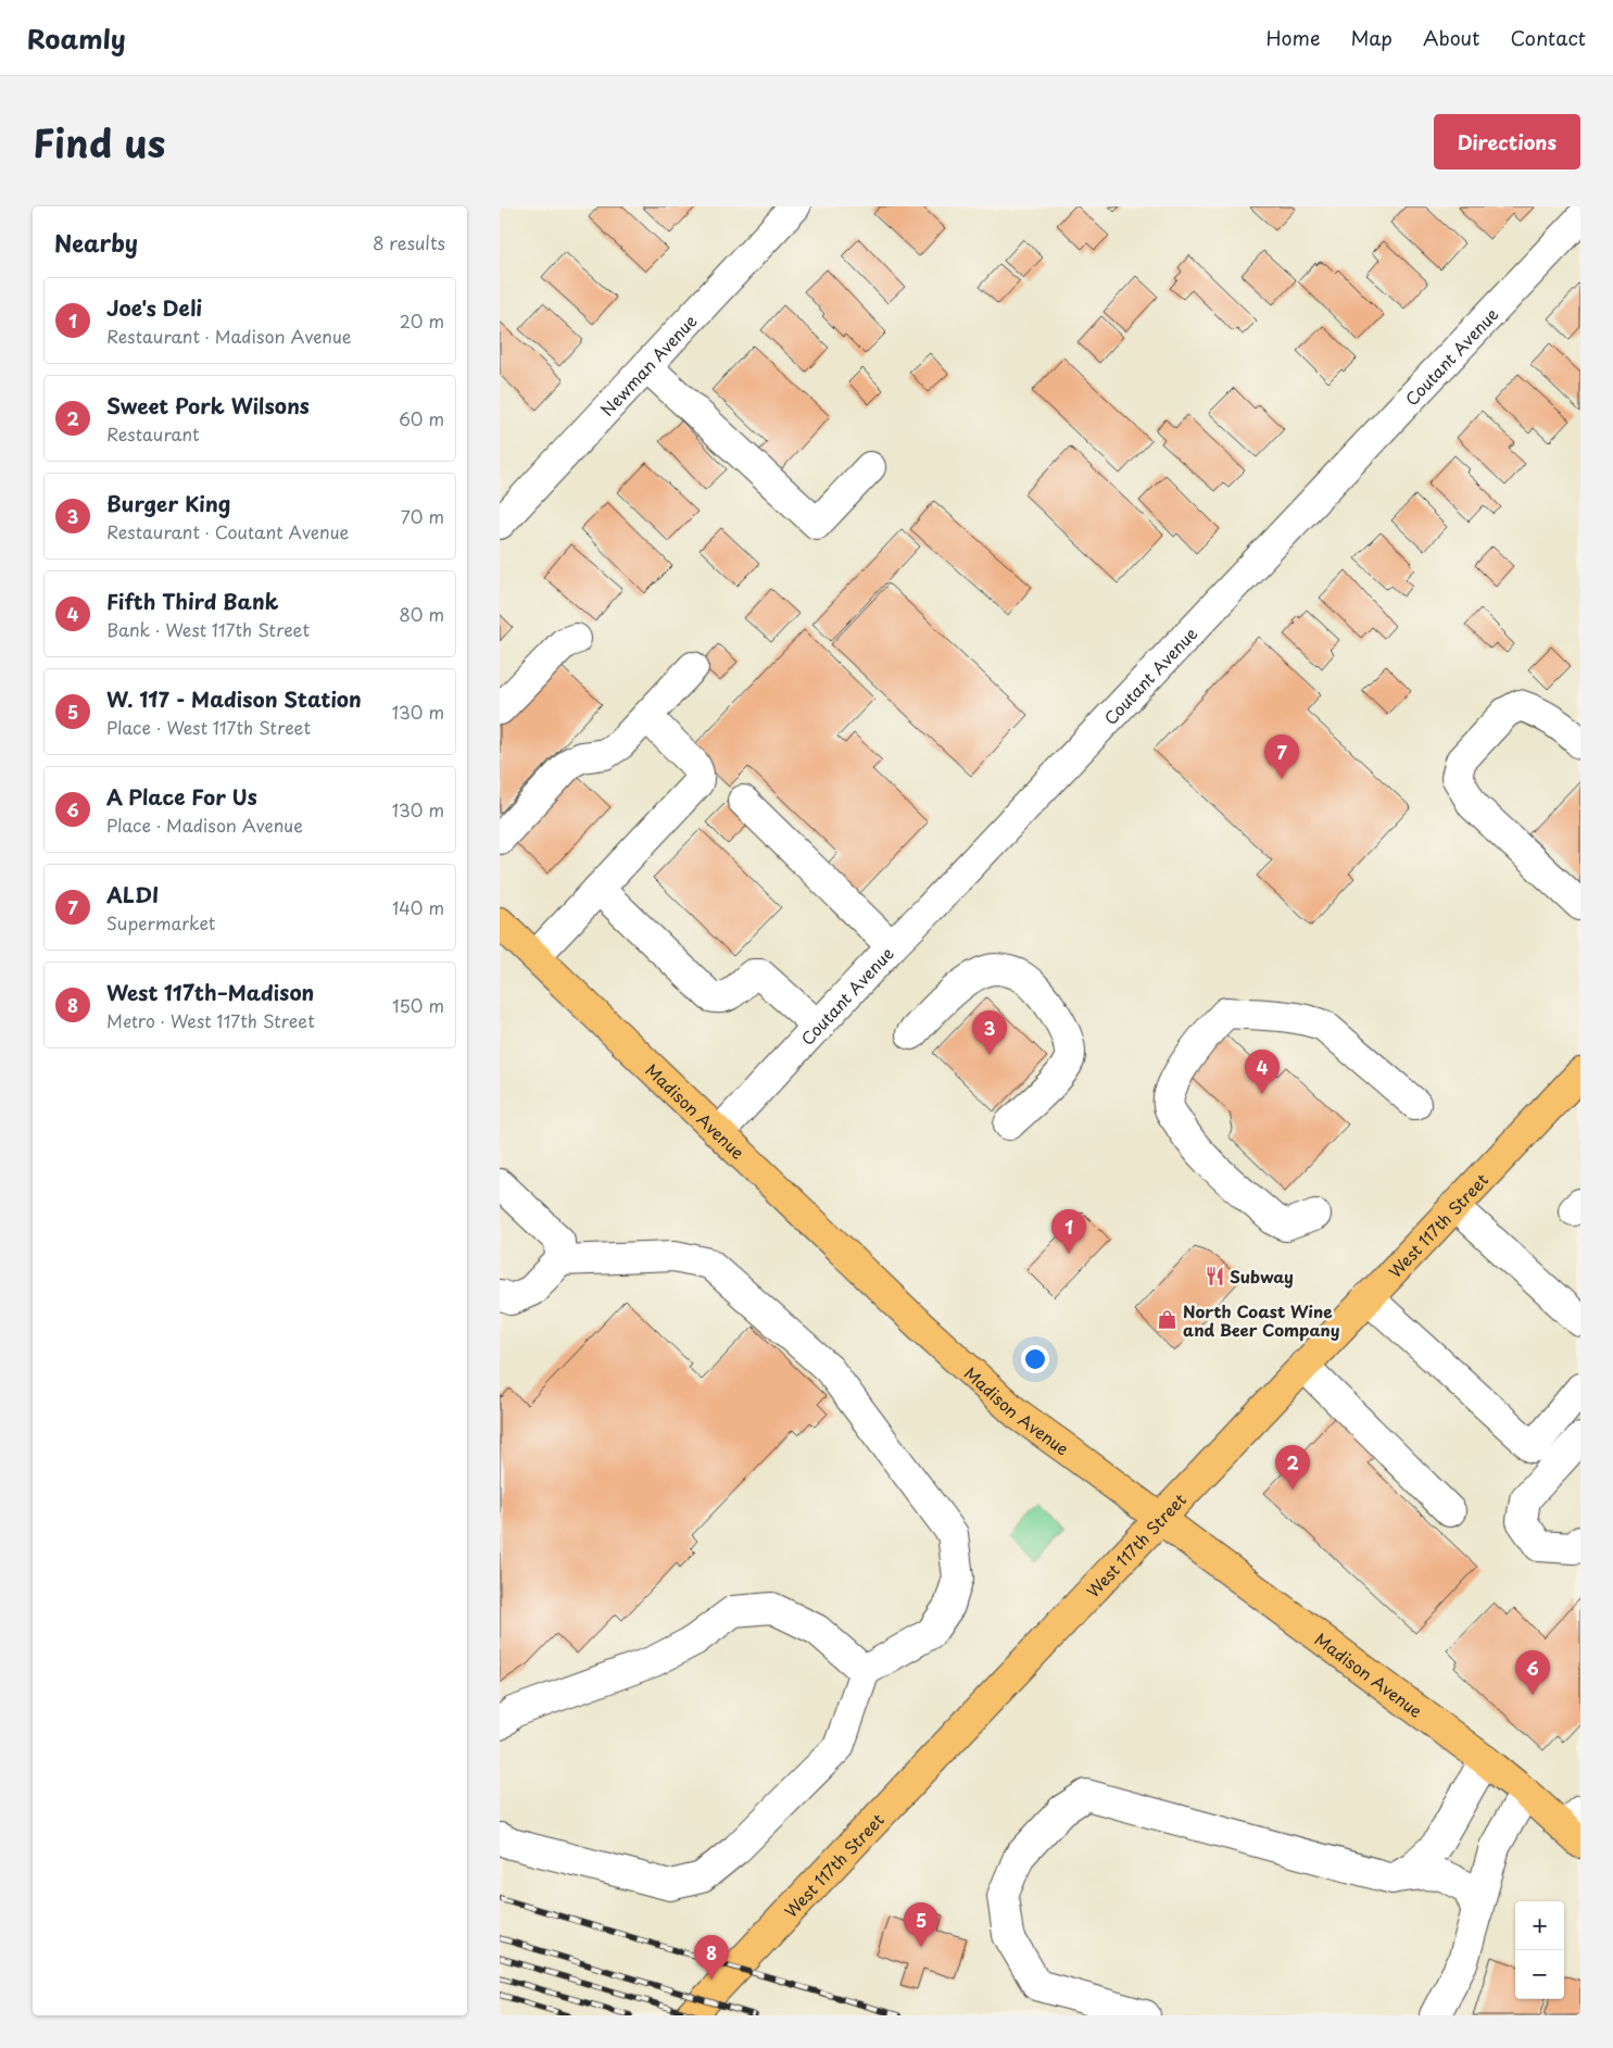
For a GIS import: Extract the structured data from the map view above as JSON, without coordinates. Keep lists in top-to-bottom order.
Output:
{
  "streets": {
    "main road": ["Madison Avenue", "West 117th Street"],
    "street": ["Coutant Avenue", "Newman Avenue"]
  },
  "crossings": [
    ["Coutant Avenue", "Madison Avenue"],
    ["Madison Avenue", "West 117th Street"]
  ],
  "places": {
    "restaurant": ["Subway"],
    "shop": ["North Coast Wine and Beer Company"]
  },
  "page": {
    "header": "Roamly",
    "nav": [
      "Home",
      "Map",
      "About",
      "Contact"
    ],
    "title": "Find us",
    "buttons": "Directions",
    "heading": ["Nearby", "8 results"],
    "list": [
      {
        "mark": "1",
        "name": "Joe's Deli",
        "note": "Restaurant · Madison Avenue",
        "value": "20 m"
      },
      {
        "mark": "2",
        "name": "Sweet Pork Wilsons",
        "note": "Restaurant",
        "value": "60 m"
      },
      {
        "mark": "3",
        "name": "Burger King",
        "note": "Restaurant · Coutant Avenue",
        "value": "70 m"
      },
      {
        "mark": "4",
        "name": "Fifth Third Bank",
        "note": "Bank · West 117th Street",
        "value": "80 m"
      },
      {
        "mark": "5",
        "name": "W. 117 - Madison Station",
        "note": "Place · West 117th Street",
        "value": "130 m"
      },
      {
        "mark": "6",
        "name": "A Place For Us",
        "note": "Place · Madison Avenue",
        "value": "130 m"
      },
      {
        "mark": "7",
        "name": "ALDI",
        "note": "Supermarket",
        "value": "140 m"
      },
      {
        "mark": "8",
        "name": "West 117th–Madison",
        "note": "Metro · West 117th Street",
        "value": "150 m"
      }
    ],
    "pins": [
      "7",
      "3",
      "4",
      "1",
      "2",
      "6",
      "5",
      "8"
    ],
    "map_buttons": ["+", "−"]
  }
}
